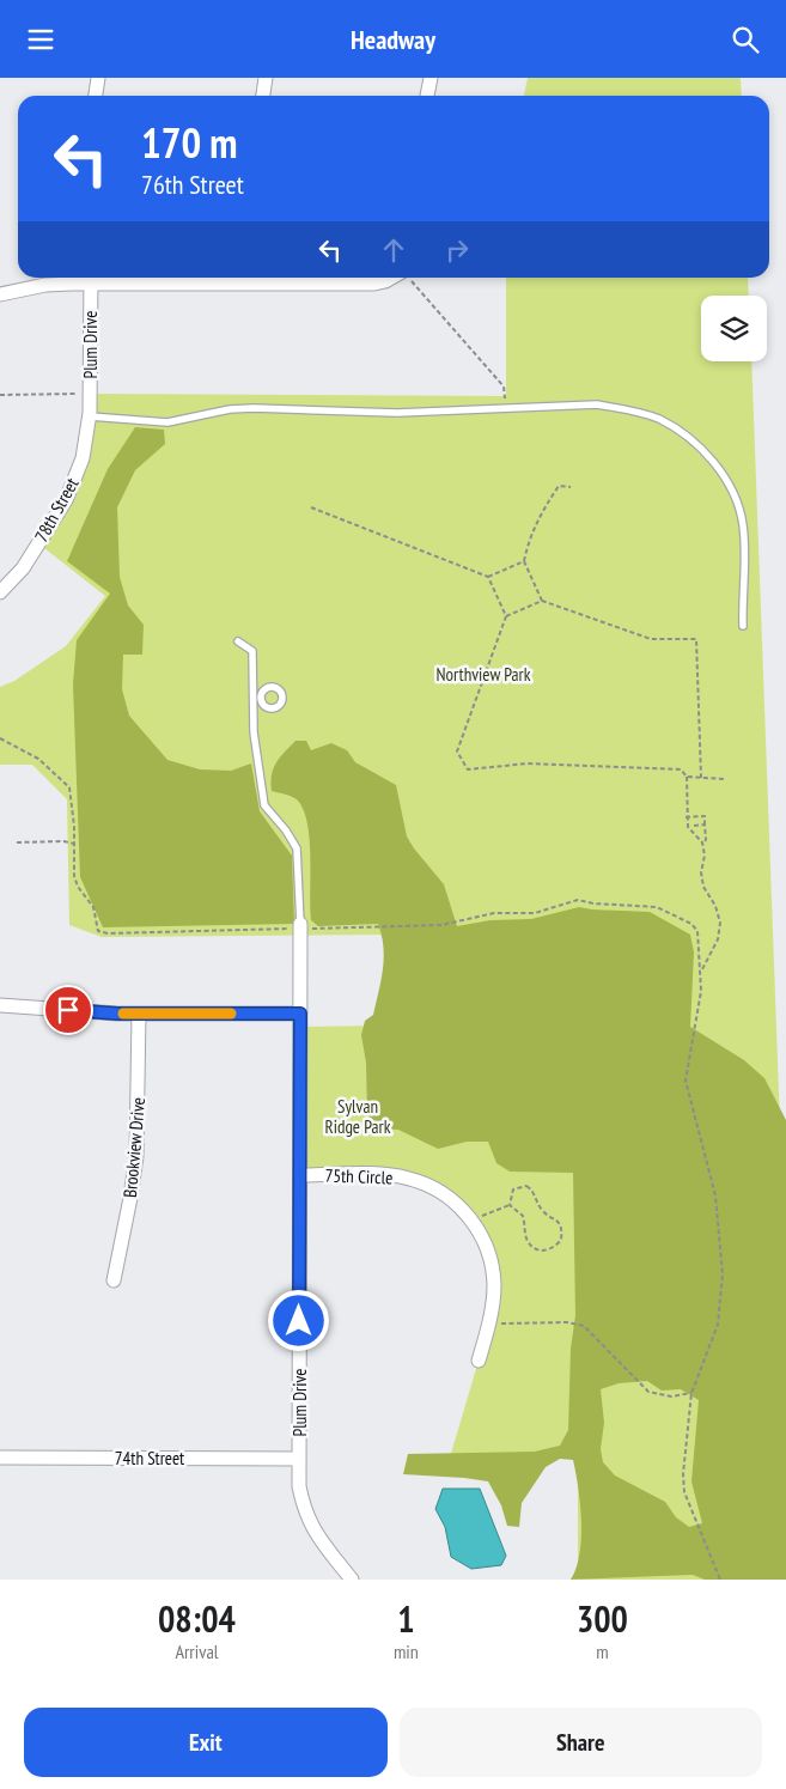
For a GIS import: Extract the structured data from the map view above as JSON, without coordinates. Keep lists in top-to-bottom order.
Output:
{
  "streets": {
    "street": [
      "Plum Drive",
      "78th Street",
      "Brookview Drive",
      "75th Circle",
      "74th Street"
    ]
  },
  "crossings": [
    ["Plum Drive", "78th Street"],
    ["Plum Drive", "75th Circle"],
    ["Plum Drive", "74th Street"]
  ],
  "parks": ["Northview Park", "Sylvan Ridge Park"],
  "page": {
    "header": "Headway",
    "turn": ["170 m", "76th Street"],
    "eta": [
      "08:04",
      "Arrival",
      "1",
      "min",
      "300",
      "m"
    ],
    "buttons": ["Exit", "Share"]
  }
}
